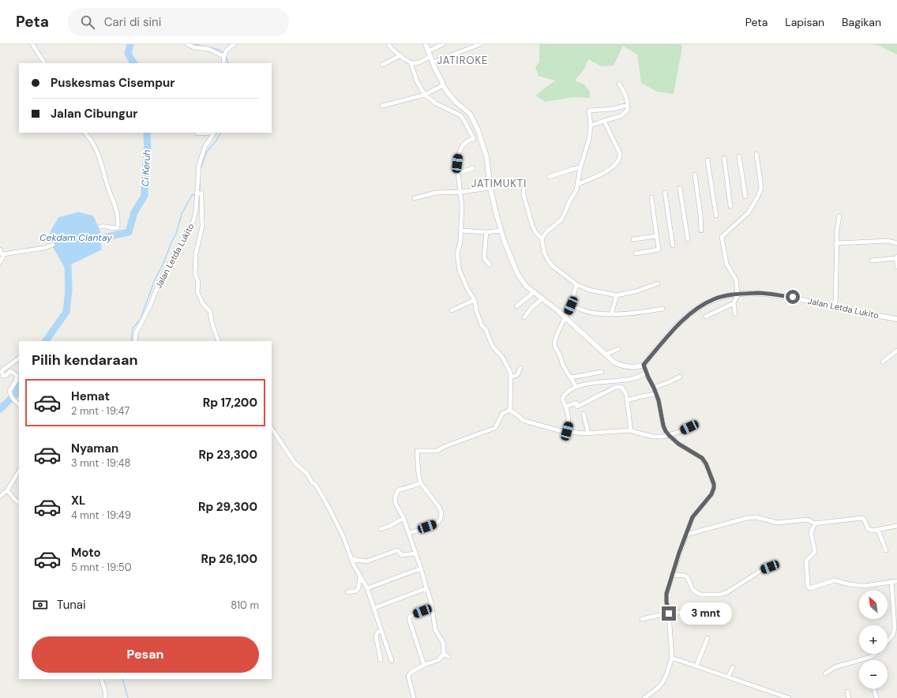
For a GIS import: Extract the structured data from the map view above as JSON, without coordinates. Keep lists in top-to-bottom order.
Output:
{
  "streets": {
    "street": ["Jalan Letda Lukito"]
  },
  "districts": ["JATIROKE", "JATIMUKTI"],
  "water": ["Ci Keruh", "Cekdam Ciantay"],
  "north": "top left",
  "page": {
    "header": "Peta",
    "search": "Cari di sini",
    "nav": ["Peta", "Lapisan", "Bagikan"],
    "banner": ["Puskesmas Cisempur", "Jalan Cibungur"],
    "heading": "Pilih kendaraan",
    "list": [
      {
        "name": "Hemat",
        "note": "2 mnt · 19:47",
        "value": "Rp 17,200"
      },
      {
        "name": "Nyaman",
        "note": "3 mnt · 19:48",
        "value": "Rp 23,300"
      },
      {
        "name": "XL",
        "note": "4 mnt · 19:49",
        "value": "Rp 29,300"
      },
      {
        "name": "Moto",
        "note": "5 mnt · 19:50",
        "value": "Rp 26,100"
      }
    ],
    "pay": ["Tunai", "810 m"],
    "map_buttons": ["+", "−"],
    "bubble": "3 mnt",
    "buttons": "Pesan"
  }
}
